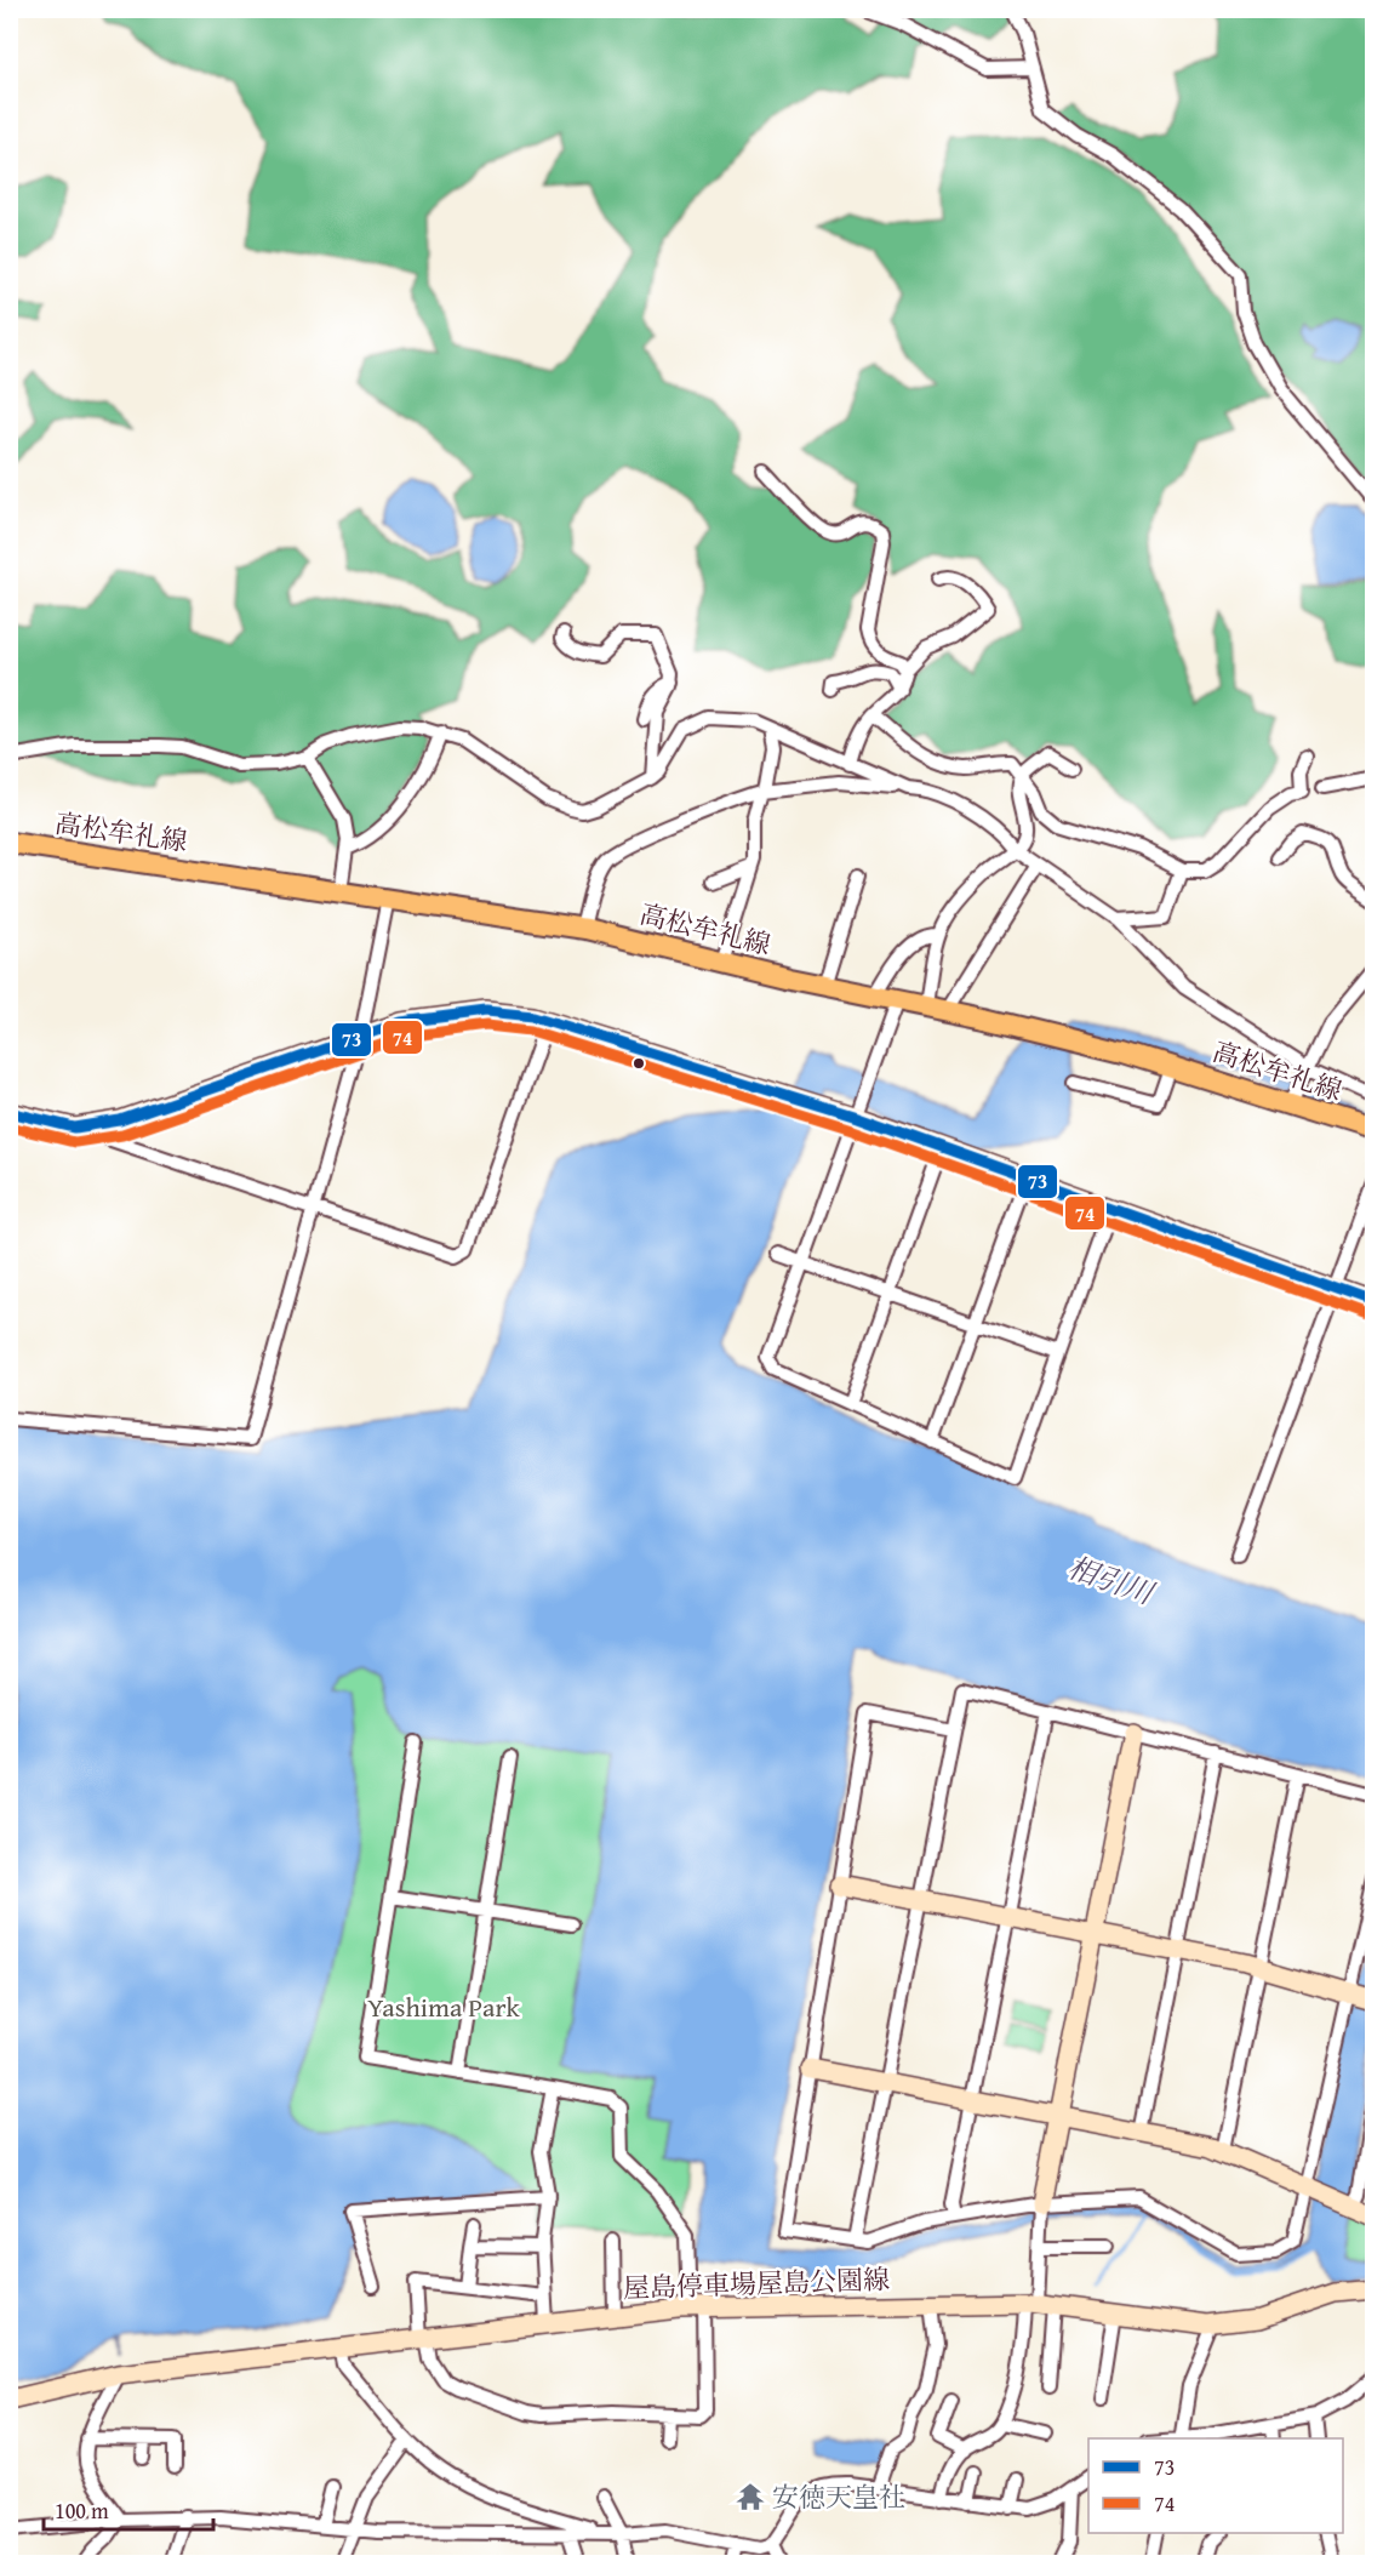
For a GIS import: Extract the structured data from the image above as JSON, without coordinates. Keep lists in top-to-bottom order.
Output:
{
  "streets": {
    "main road": ["高松牟礼線"],
    "street": ["屋島停車場屋島公園線"]
  },
  "water": ["相引川"],
  "parks": ["Yashima Park"],
  "places": {
    "temple": ["安徳天皇社"]
  },
  "lines": ["transit line 73", "transit line 74"],
  "legend": ["73", "74"],
  "scale_bar": "100 m"
}
